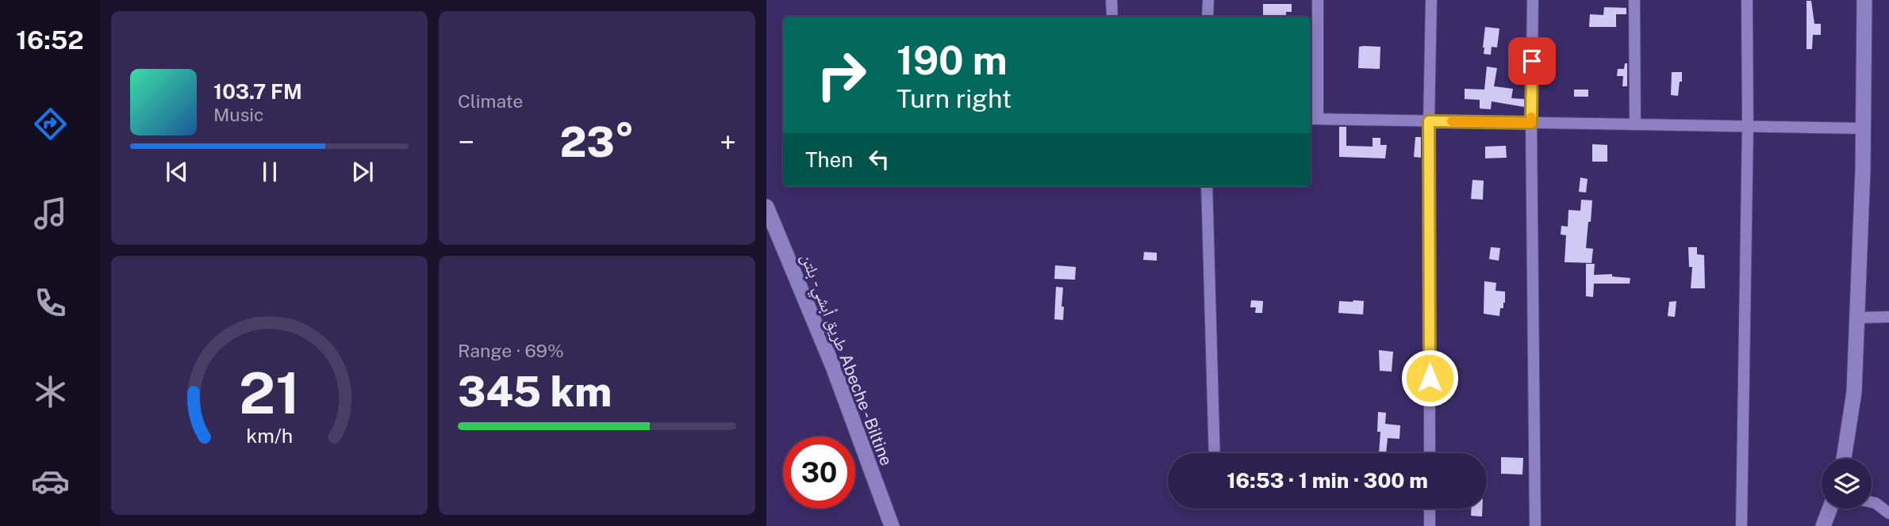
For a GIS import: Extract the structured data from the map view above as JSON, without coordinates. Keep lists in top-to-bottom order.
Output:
{
  "streets": {
    "street": ["طريق أبشي - بلتن Abeche - Biltine"]
  },
  "page": {
    "tabs": "16:52",
    "tile": [
      "Climate",
      ["Range · 69%", "345 km"]
    ],
    "turn": ["190 m", "Turn right"],
    "song": ["103.7 FM", "Music"],
    "heat": ["−", "23°", "+"],
    "then": "Then",
    "limit": "30",
    "trip": "16:53 · 1 min · 300 m",
    "gauge": ["21", "km/h"]
  }
}
